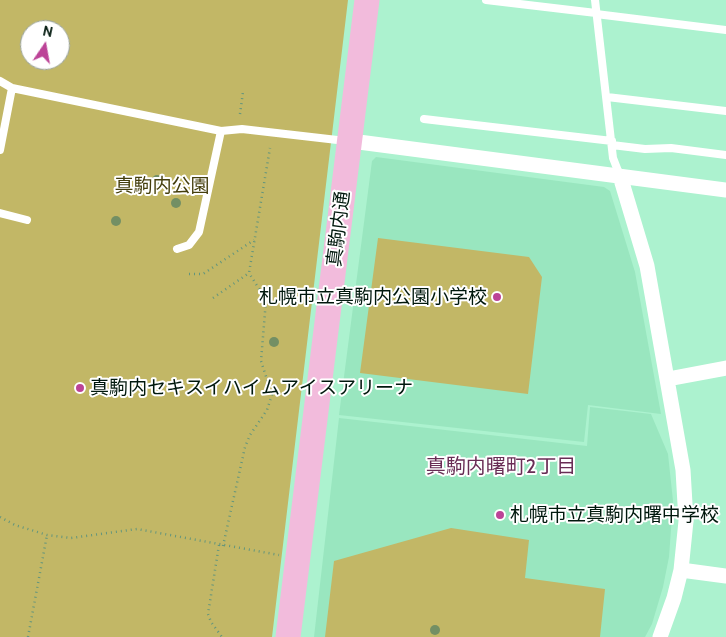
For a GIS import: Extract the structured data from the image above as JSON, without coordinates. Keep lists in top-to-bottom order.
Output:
{
  "streets": {
    "highway": ["真駒内通"]
  },
  "districts": ["真駒内曙町2丁目"],
  "parks": ["真駒内公園"],
  "places": ["札幌市立真駒内公園小学校", "真駒内セキスイハイムアイスアリーナ", "札幌市立真駒内曙中学校"],
  "north": "top"
}
